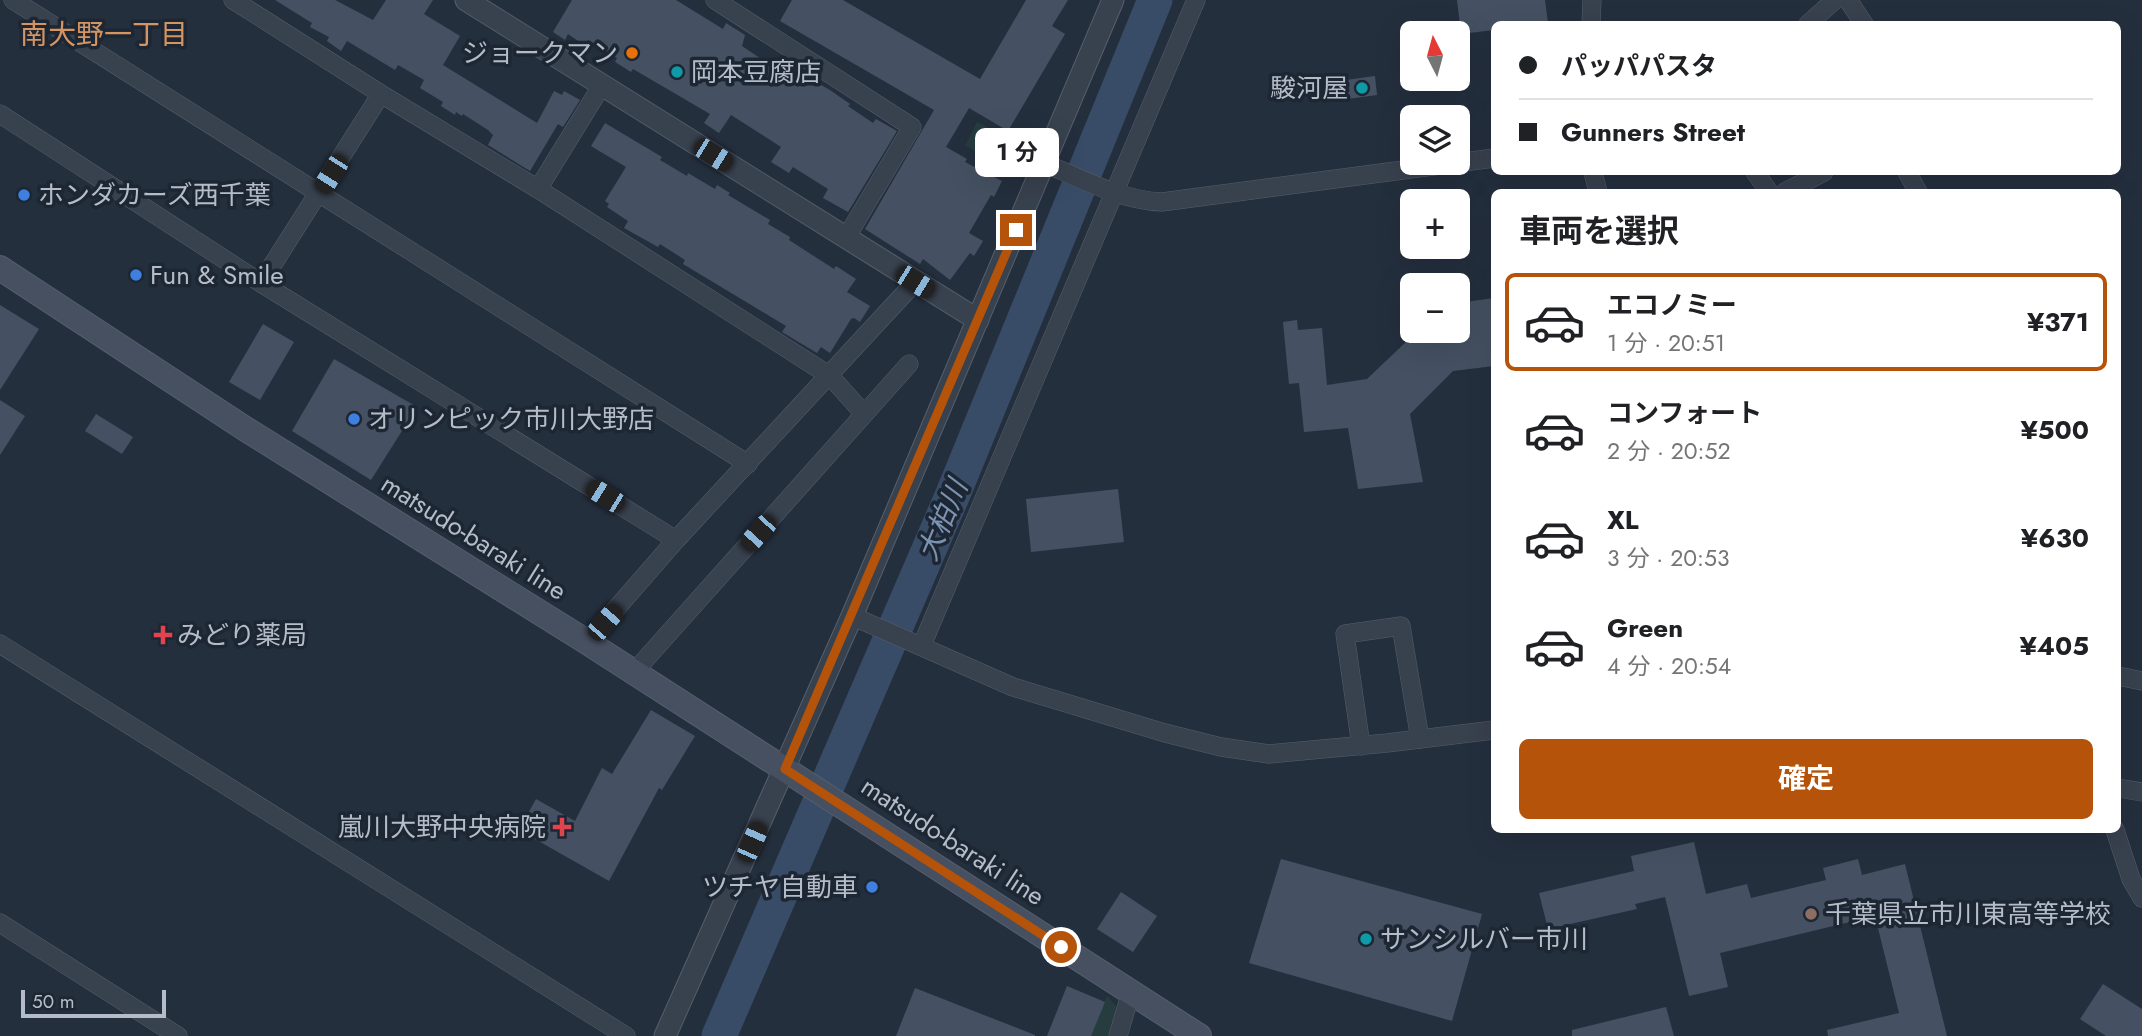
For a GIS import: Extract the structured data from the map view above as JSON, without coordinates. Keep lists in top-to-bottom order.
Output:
{
  "streets": {
    "main road": ["matsudo-baraki line"]
  },
  "districts": ["南大野一丁目"],
  "water": ["大柏川"],
  "places": {
    "other": [
      "ジョークマン",
      "岡本豆腐店",
      "駿河屋",
      "ホンダカーズ西千葉",
      "Fun & Smile",
      "オリンピック市川大野店",
      "ツチヤ自動車",
      "千葉県立市川東高等学校",
      "サンシルバー市川"
    ],
    "health": ["みどり薬局", "嵐川大野中央病院"]
  },
  "scale_bar": "50 m",
  "north": "top",
  "page": {
    "map_buttons": ["+", "−"],
    "banner": ["パッパパスタ", "Gunners Street"],
    "bubble": "1 分",
    "heading": "車両を選択",
    "list": [
      {
        "name": "エコノミー",
        "note": "1 分 · 20:51",
        "value": "¥371"
      },
      {
        "name": "コンフォート",
        "note": "2 分 · 20:52",
        "value": "¥500"
      },
      {
        "name": "XL",
        "note": "3 分 · 20:53",
        "value": "¥630"
      },
      {
        "name": "Green",
        "note": "4 分 · 20:54",
        "value": "¥405"
      }
    ],
    "buttons": "確定",
    "scale": "50 m"
  }
}
